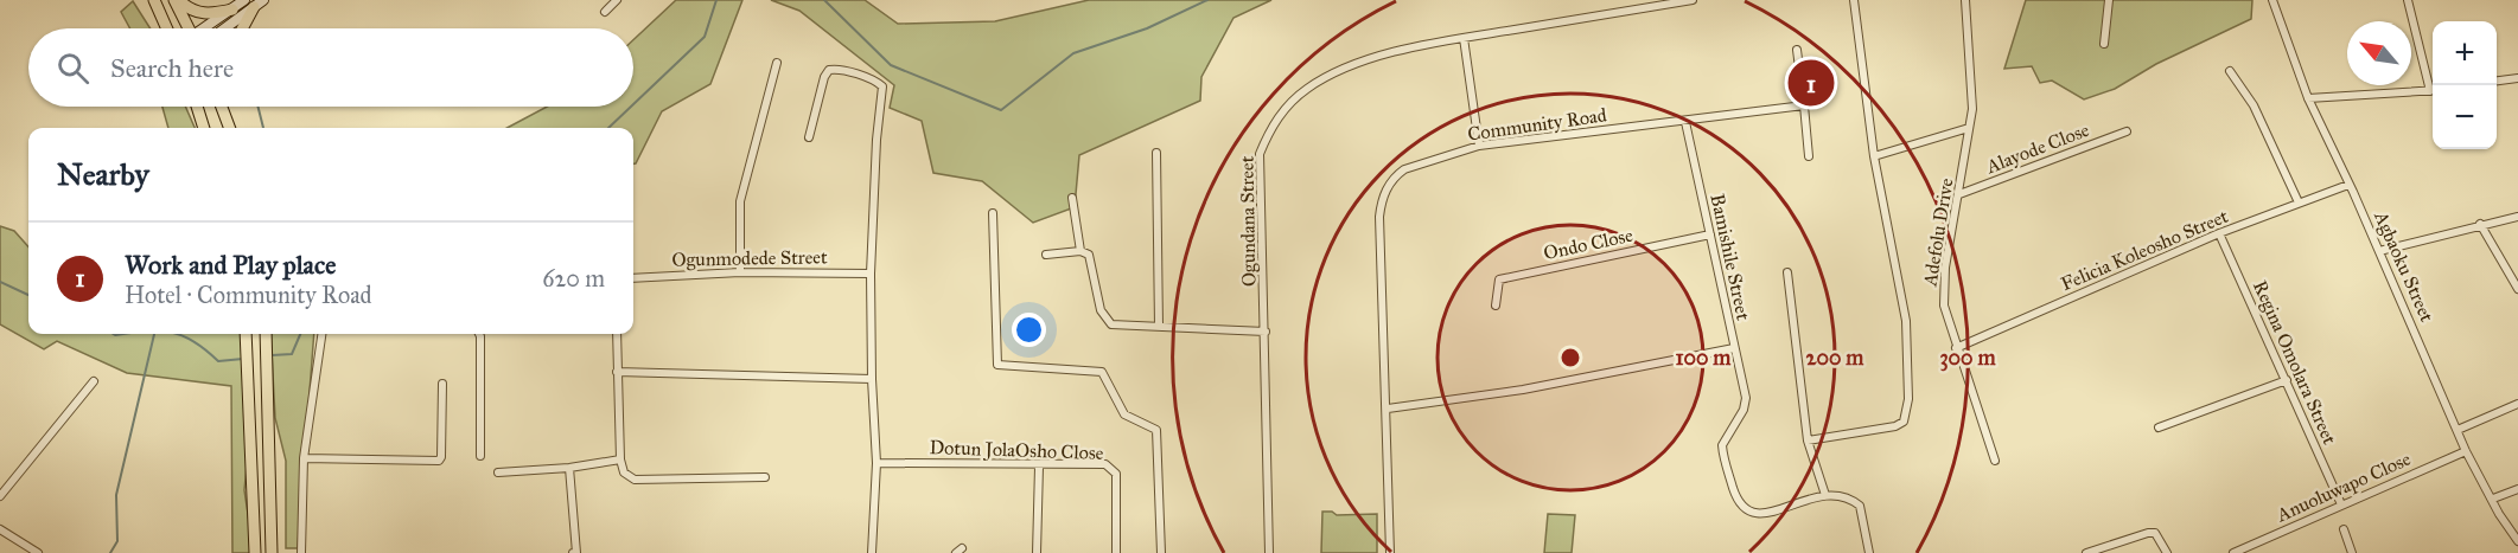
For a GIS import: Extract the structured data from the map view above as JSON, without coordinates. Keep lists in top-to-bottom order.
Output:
{
  "streets": {
    "street": [
      "Community Road",
      "Alayode Close",
      "Ogundana Street",
      "Adefolu Drive",
      "Ondo Close",
      "Felicia Koleosho Street",
      "Bamishile Street",
      "Ogunmodede Street",
      "Agbaoku Street",
      "Regina Omolara Street",
      "Dotun JolaOsho Close",
      "Anuoluwapo Close"
    ]
  },
  "crossings": [
    ["Community Road", "Bamishile Street"],
    ["Alayode Close", "Adefolu Drive"],
    ["Adefolu Drive", "Felicia Koleosho Street"],
    ["Ondo Close", "Bamishile Street"],
    ["Felicia Koleosho Street", "Agbaoku Street"],
    ["Felicia Koleosho Street", "Regina Omolara Street"],
    ["Agbaoku Street", "Anuoluwapo Close"],
    ["Regina Omolara Street", "Anuoluwapo Close"]
  ],
  "north": "top left",
  "page": {
    "map_buttons": ["+", "−"],
    "search": "Search here",
    "pins": "1",
    "heading": "Nearby",
    "list": [
      {
        "mark": "1",
        "name": "Work and Play place",
        "note": "Hotel · Community Road",
        "value": "620 m"
      }
    ]
  },
  "rings": ["100 m", "200 m", "300 m"]
}
